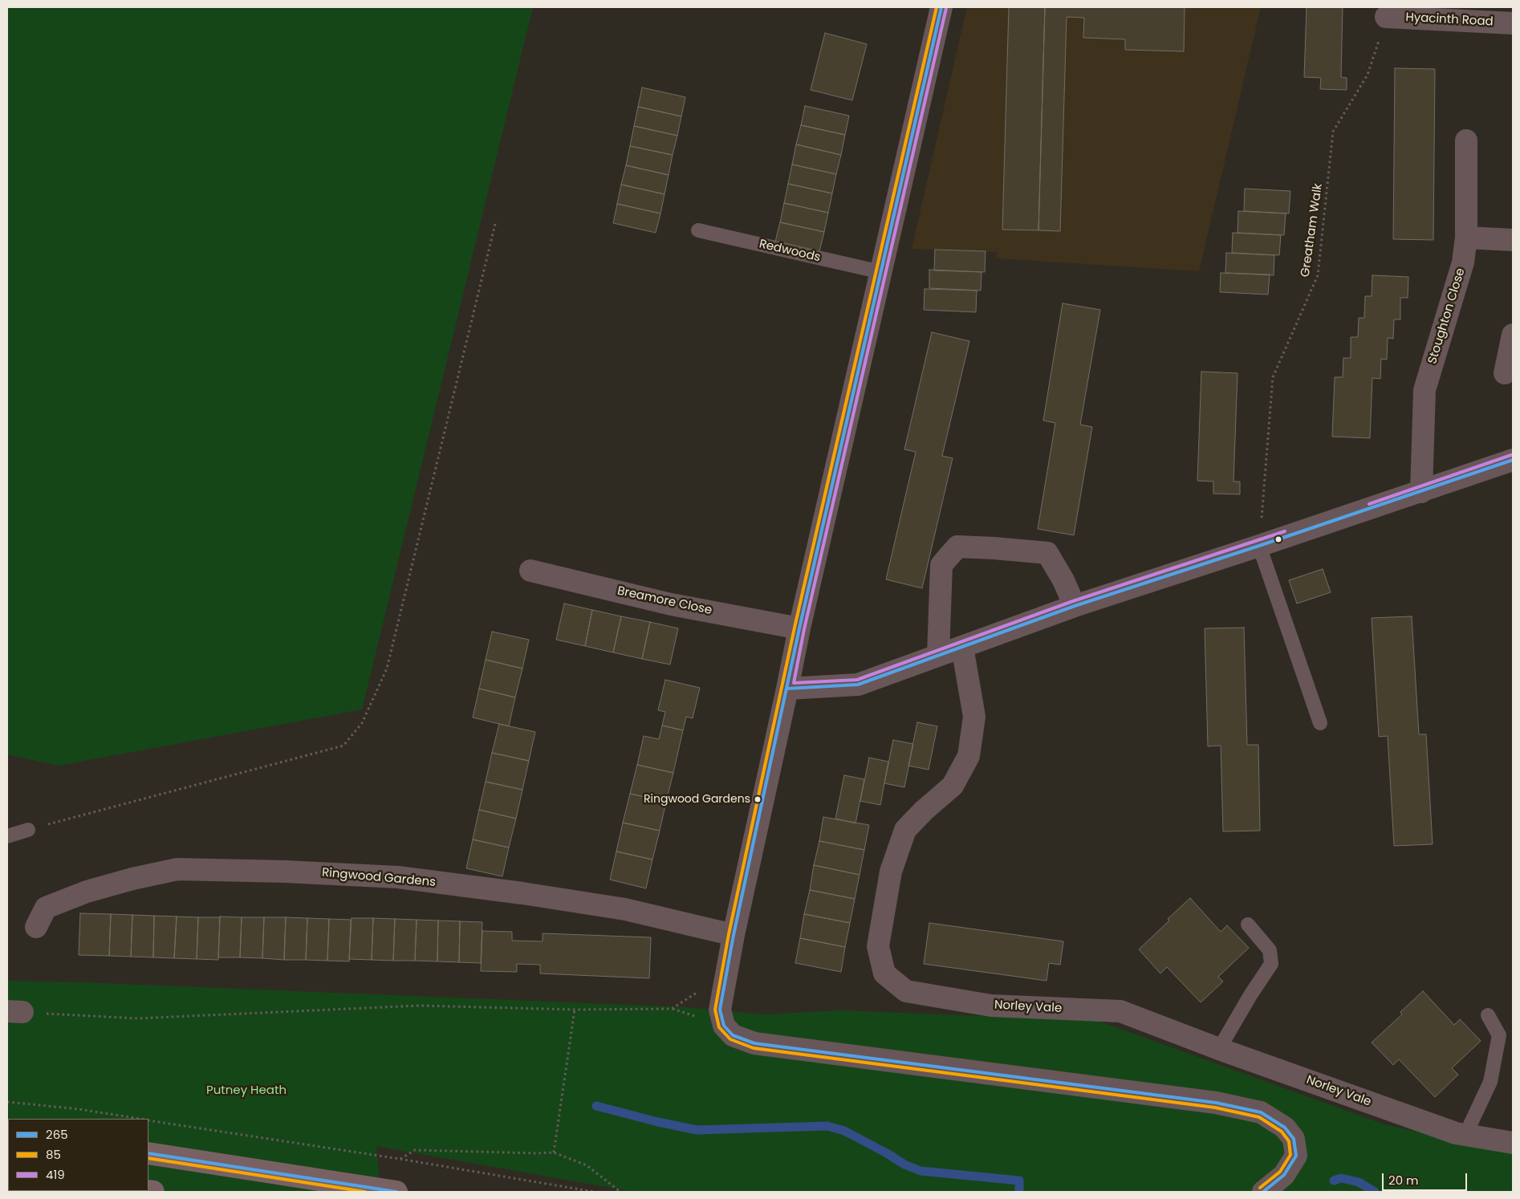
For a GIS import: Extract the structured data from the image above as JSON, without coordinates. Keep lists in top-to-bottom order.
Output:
{
  "streets": {
    "street": [
      "Hyacinth Road",
      "Stoughton Close",
      "Breamore Close",
      "Ringwood Gardens",
      "Norley Vale"
    ],
    "lane": ["Redwoods"],
    "path": ["Greatham Walk"]
  },
  "crossings": [
    ["Hyacinth Road", "Greatham Walk"]
  ],
  "parks": ["Putney Heath"],
  "places": ["Ringwood Gardens"],
  "lines": ["transit line 265", "transit line 85", "transit line 419"],
  "legend": ["265", "85", "419"],
  "scale_bar": "20 m"
}
